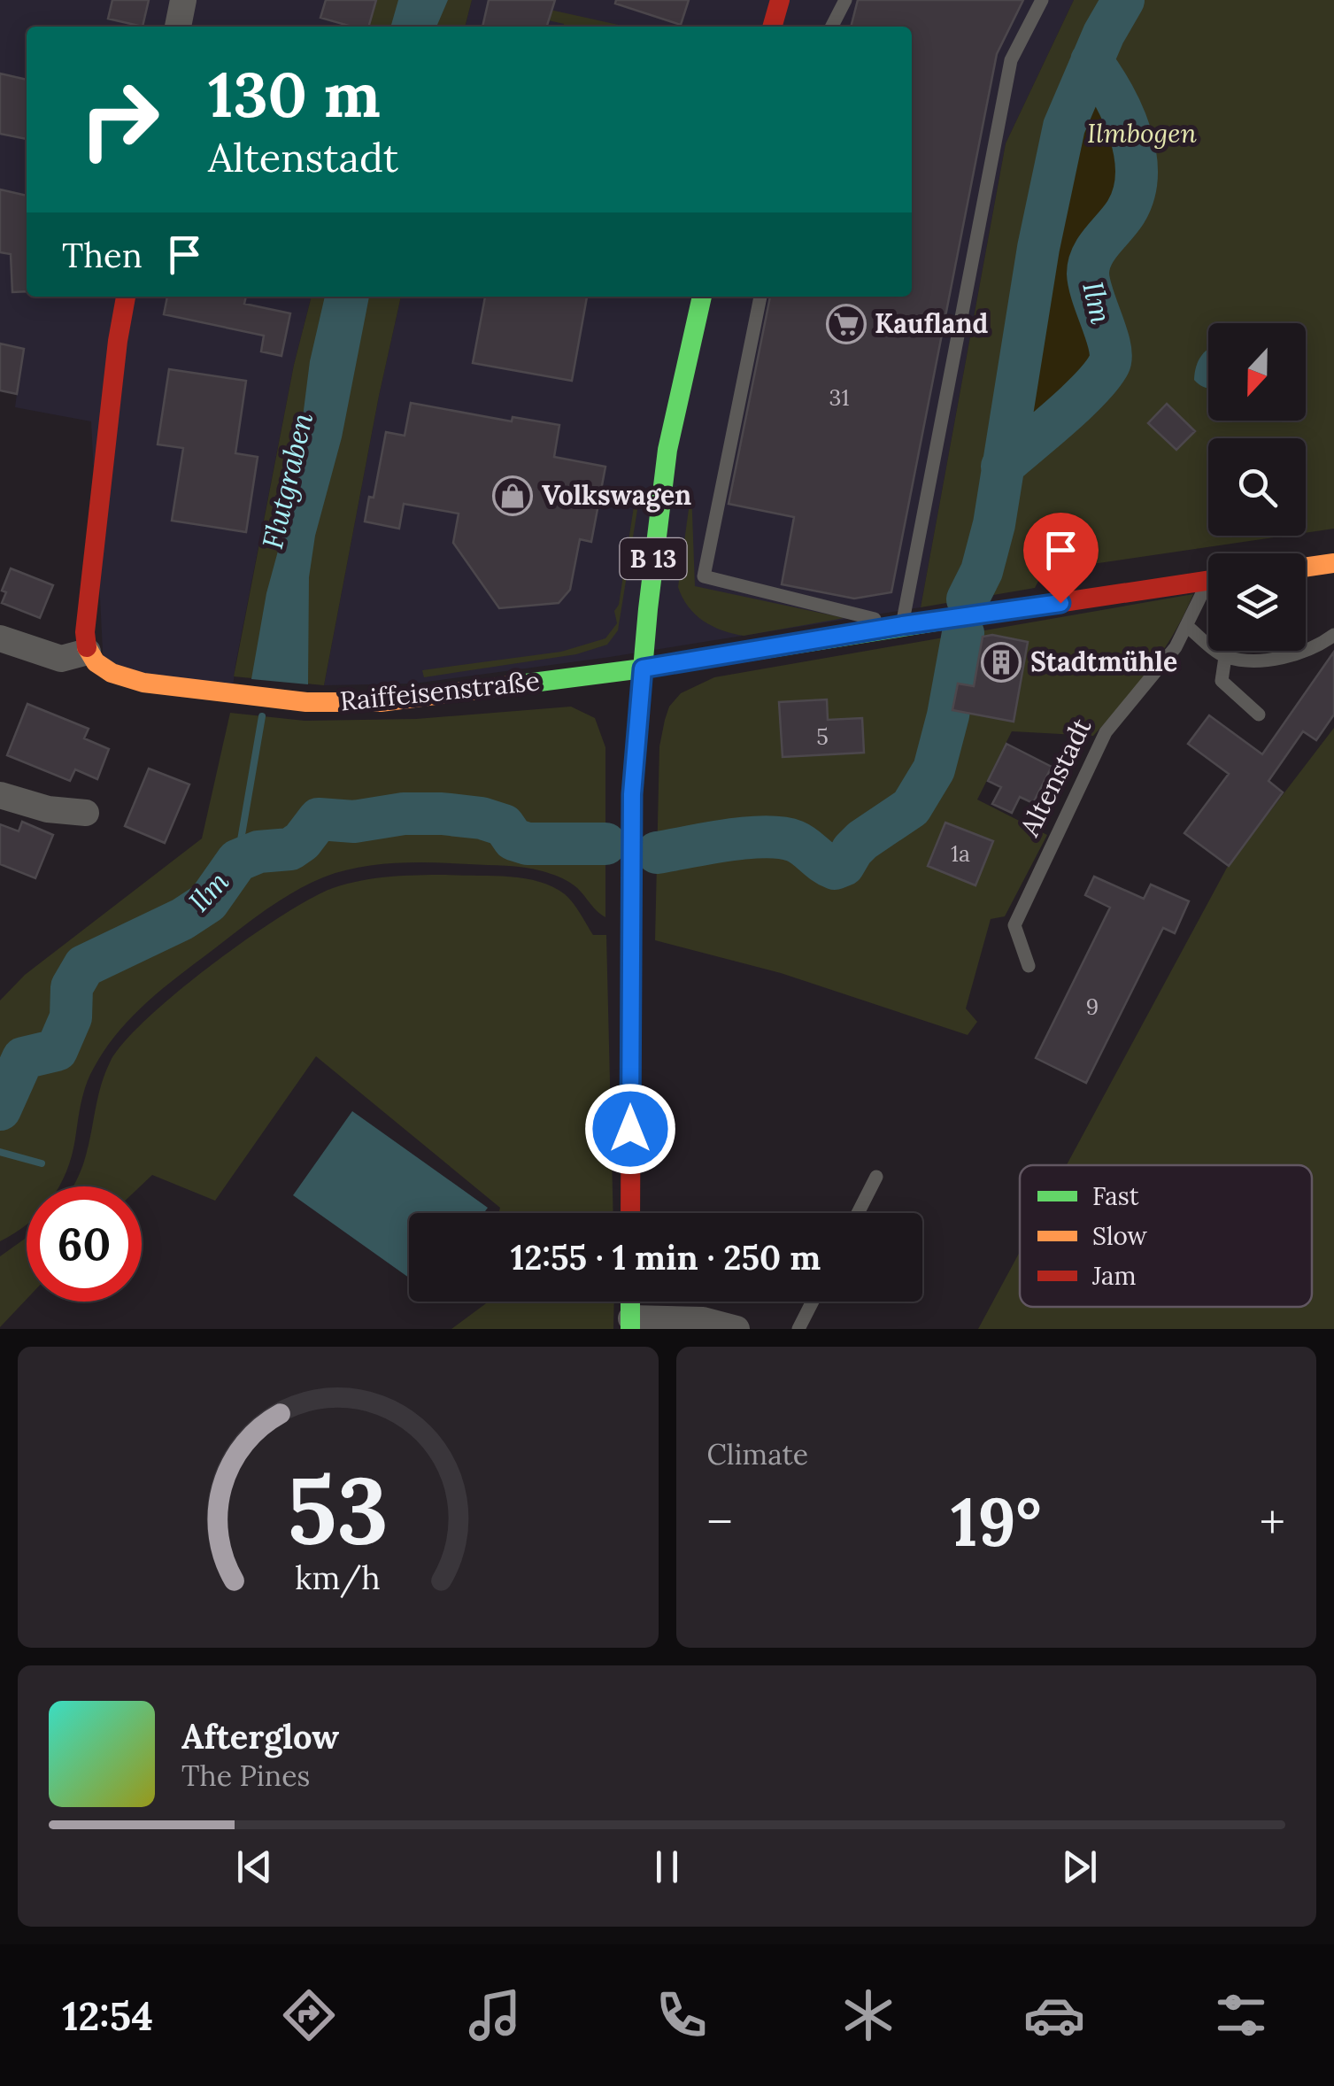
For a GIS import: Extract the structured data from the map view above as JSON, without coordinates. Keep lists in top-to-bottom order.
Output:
{
  "streets": {
    "street": ["B 13", "Raiffeisenstraße", "Altenstadt"]
  },
  "crossings": [
    ["B 13", "Raiffeisenstraße"],
    ["B 13", "Altenstadt"],
    ["Raiffeisenstraße", "Altenstadt"]
  ],
  "water": ["Ilm", "Flutgraben"],
  "parks": ["Ilmbogen"],
  "places": {
    "supermarket": ["Kaufland"],
    "shop": ["Volkswagen"],
    "building": ["Stadtmühle"]
  },
  "house_numbers": [
    "31",
    "5",
    "1a",
    "9"
  ],
  "legend": ["Fast", "Slow", "Jam"],
  "north": "bottom",
  "page": {
    "turn": ["130 m", "Altenstadt"],
    "then": "Then",
    "limit": "60",
    "trip": "12:55 · 1 min · 250 m",
    "tile": "Climate",
    "heat": ["−", "19°", "+"],
    "song": ["Afterglow", "The Pines"],
    "tabs": "12:54",
    "gauge": ["53", "km/h"]
  }
}
